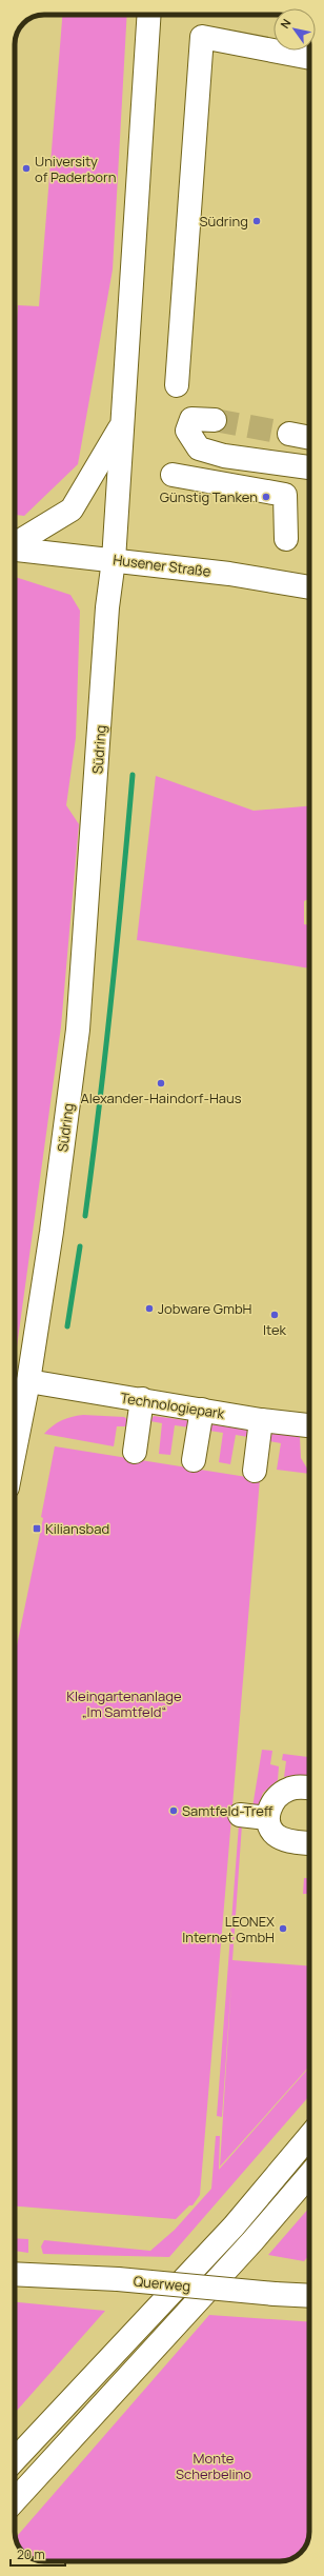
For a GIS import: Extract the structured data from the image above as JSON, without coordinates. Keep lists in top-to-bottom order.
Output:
{
  "streets": {
    "main road": [
      "Husener Straße",
      "Südring",
      "Technologiepark",
      "Querweg"
    ]
  },
  "crossings": [
    ["Husener Straße", "Südring"],
    ["Südring", "Technologiepark"]
  ],
  "parks": ["Kleingartenanlage „Im Samtfeld“", "Monte Scherbelino"],
  "places": {
    "other": [
      "University of Paderborn",
      "Südring",
      "Günstig Tanken",
      "Alexander-Haindorf-Haus",
      "Jobware GmbH",
      "Itek",
      "Samtfeld-Treff",
      "LEONEX Internet GmbH"
    ],
    "transit": ["Kiliansbad"]
  },
  "scale_bar": "20 m",
  "north": "top left"
}
